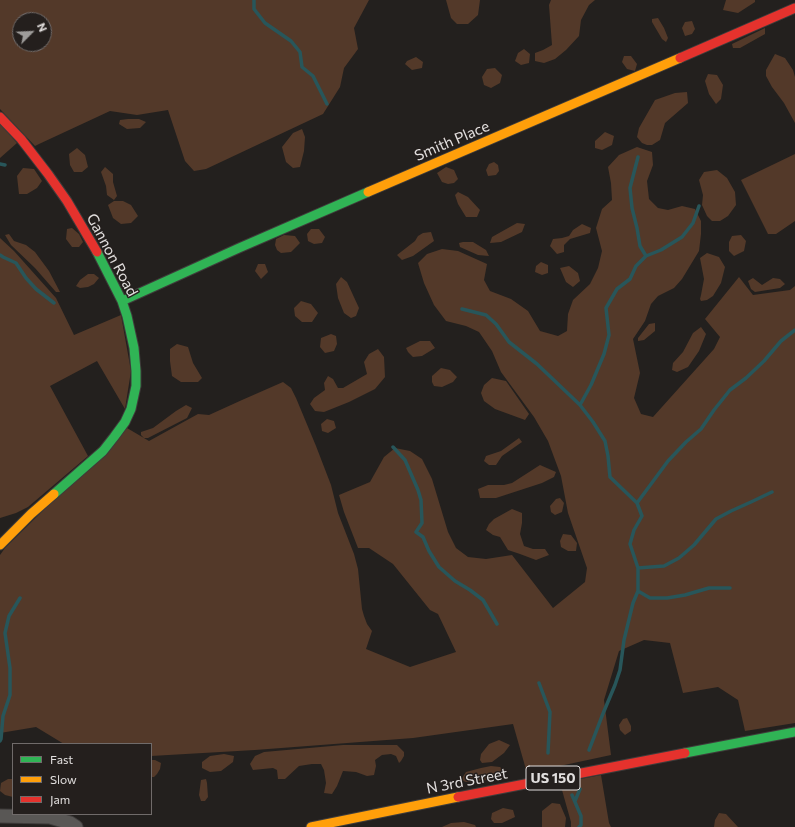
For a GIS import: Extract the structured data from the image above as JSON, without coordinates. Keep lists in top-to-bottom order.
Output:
{
  "streets": {
    "street": [
      "Smith Place",
      "Gannon Road",
      "US 150",
      "N 3rd Street"
    ]
  },
  "crossings": [
    ["Smith Place", "Gannon Road"]
  ],
  "legend": ["Fast", "Slow", "Jam"],
  "north": "top right"
}
